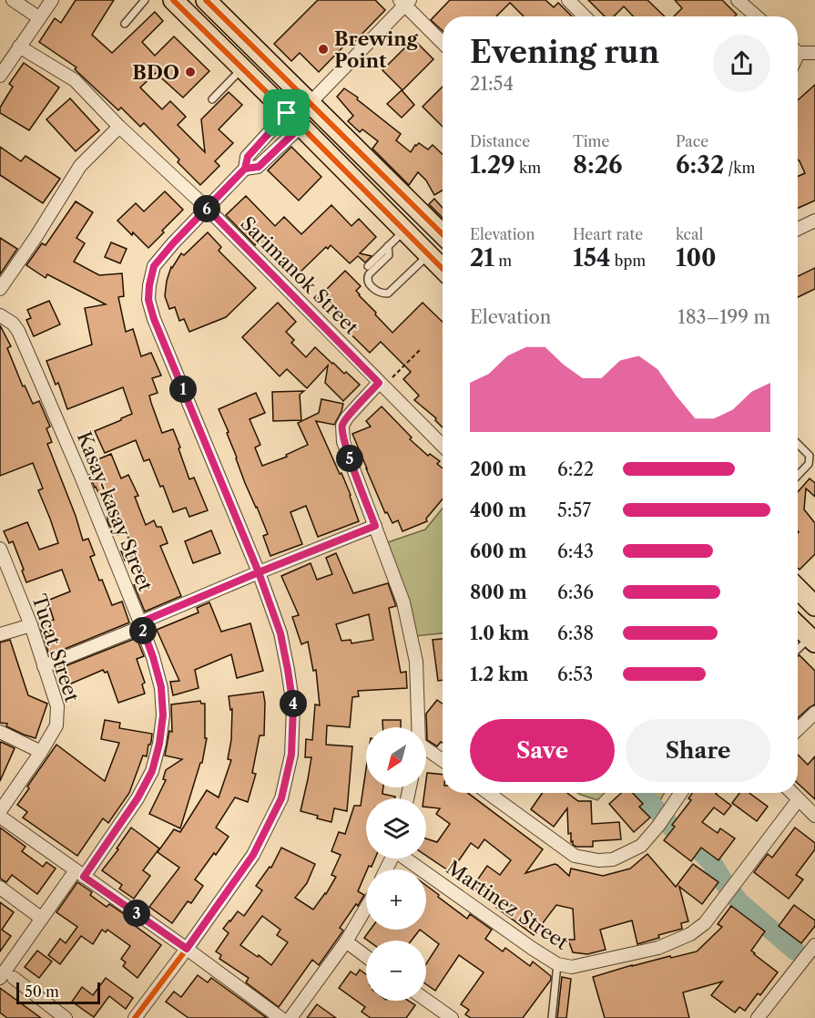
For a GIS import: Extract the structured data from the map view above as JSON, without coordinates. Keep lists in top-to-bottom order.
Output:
{
  "streets": {
    "street": [
      "Sarimanok Street",
      "Kasay-kasay Street",
      "Tucat Street",
      "Martinez Street"
    ]
  },
  "places": ["Brewing Point", "BDO"],
  "scale_bar": "50 m",
  "north": "bottom left",
  "page": {
    "heading": ["Evening run", "21:54"],
    "stats": [
      ["Distance", "1.29 km"],
      ["Time", "8:26"],
      ["Pace", "6:32 /km"],
      ["Elevation", "21 m"],
      ["Heart rate", "154 bpm"],
      ["kcal", "100"]
    ],
    "pins": [
      "6",
      "1",
      "5",
      "2",
      "4",
      "3"
    ],
    "chart": ["Elevation", "183–199 m"],
    "list": [
      {
        "name": "200 m",
        "note": "6:22"
      },
      {
        "name": "400 m",
        "note": "5:57"
      },
      {
        "name": "600 m",
        "note": "6:43"
      },
      {
        "name": "800 m",
        "note": "6:36"
      },
      {
        "name": "1.0 km",
        "note": "6:38"
      },
      {
        "name": "1.2 km",
        "note": "6:53"
      }
    ],
    "buttons": ["Save", "Share"],
    "map_buttons": ["+", "−"],
    "scale": "50 m"
  }
}
